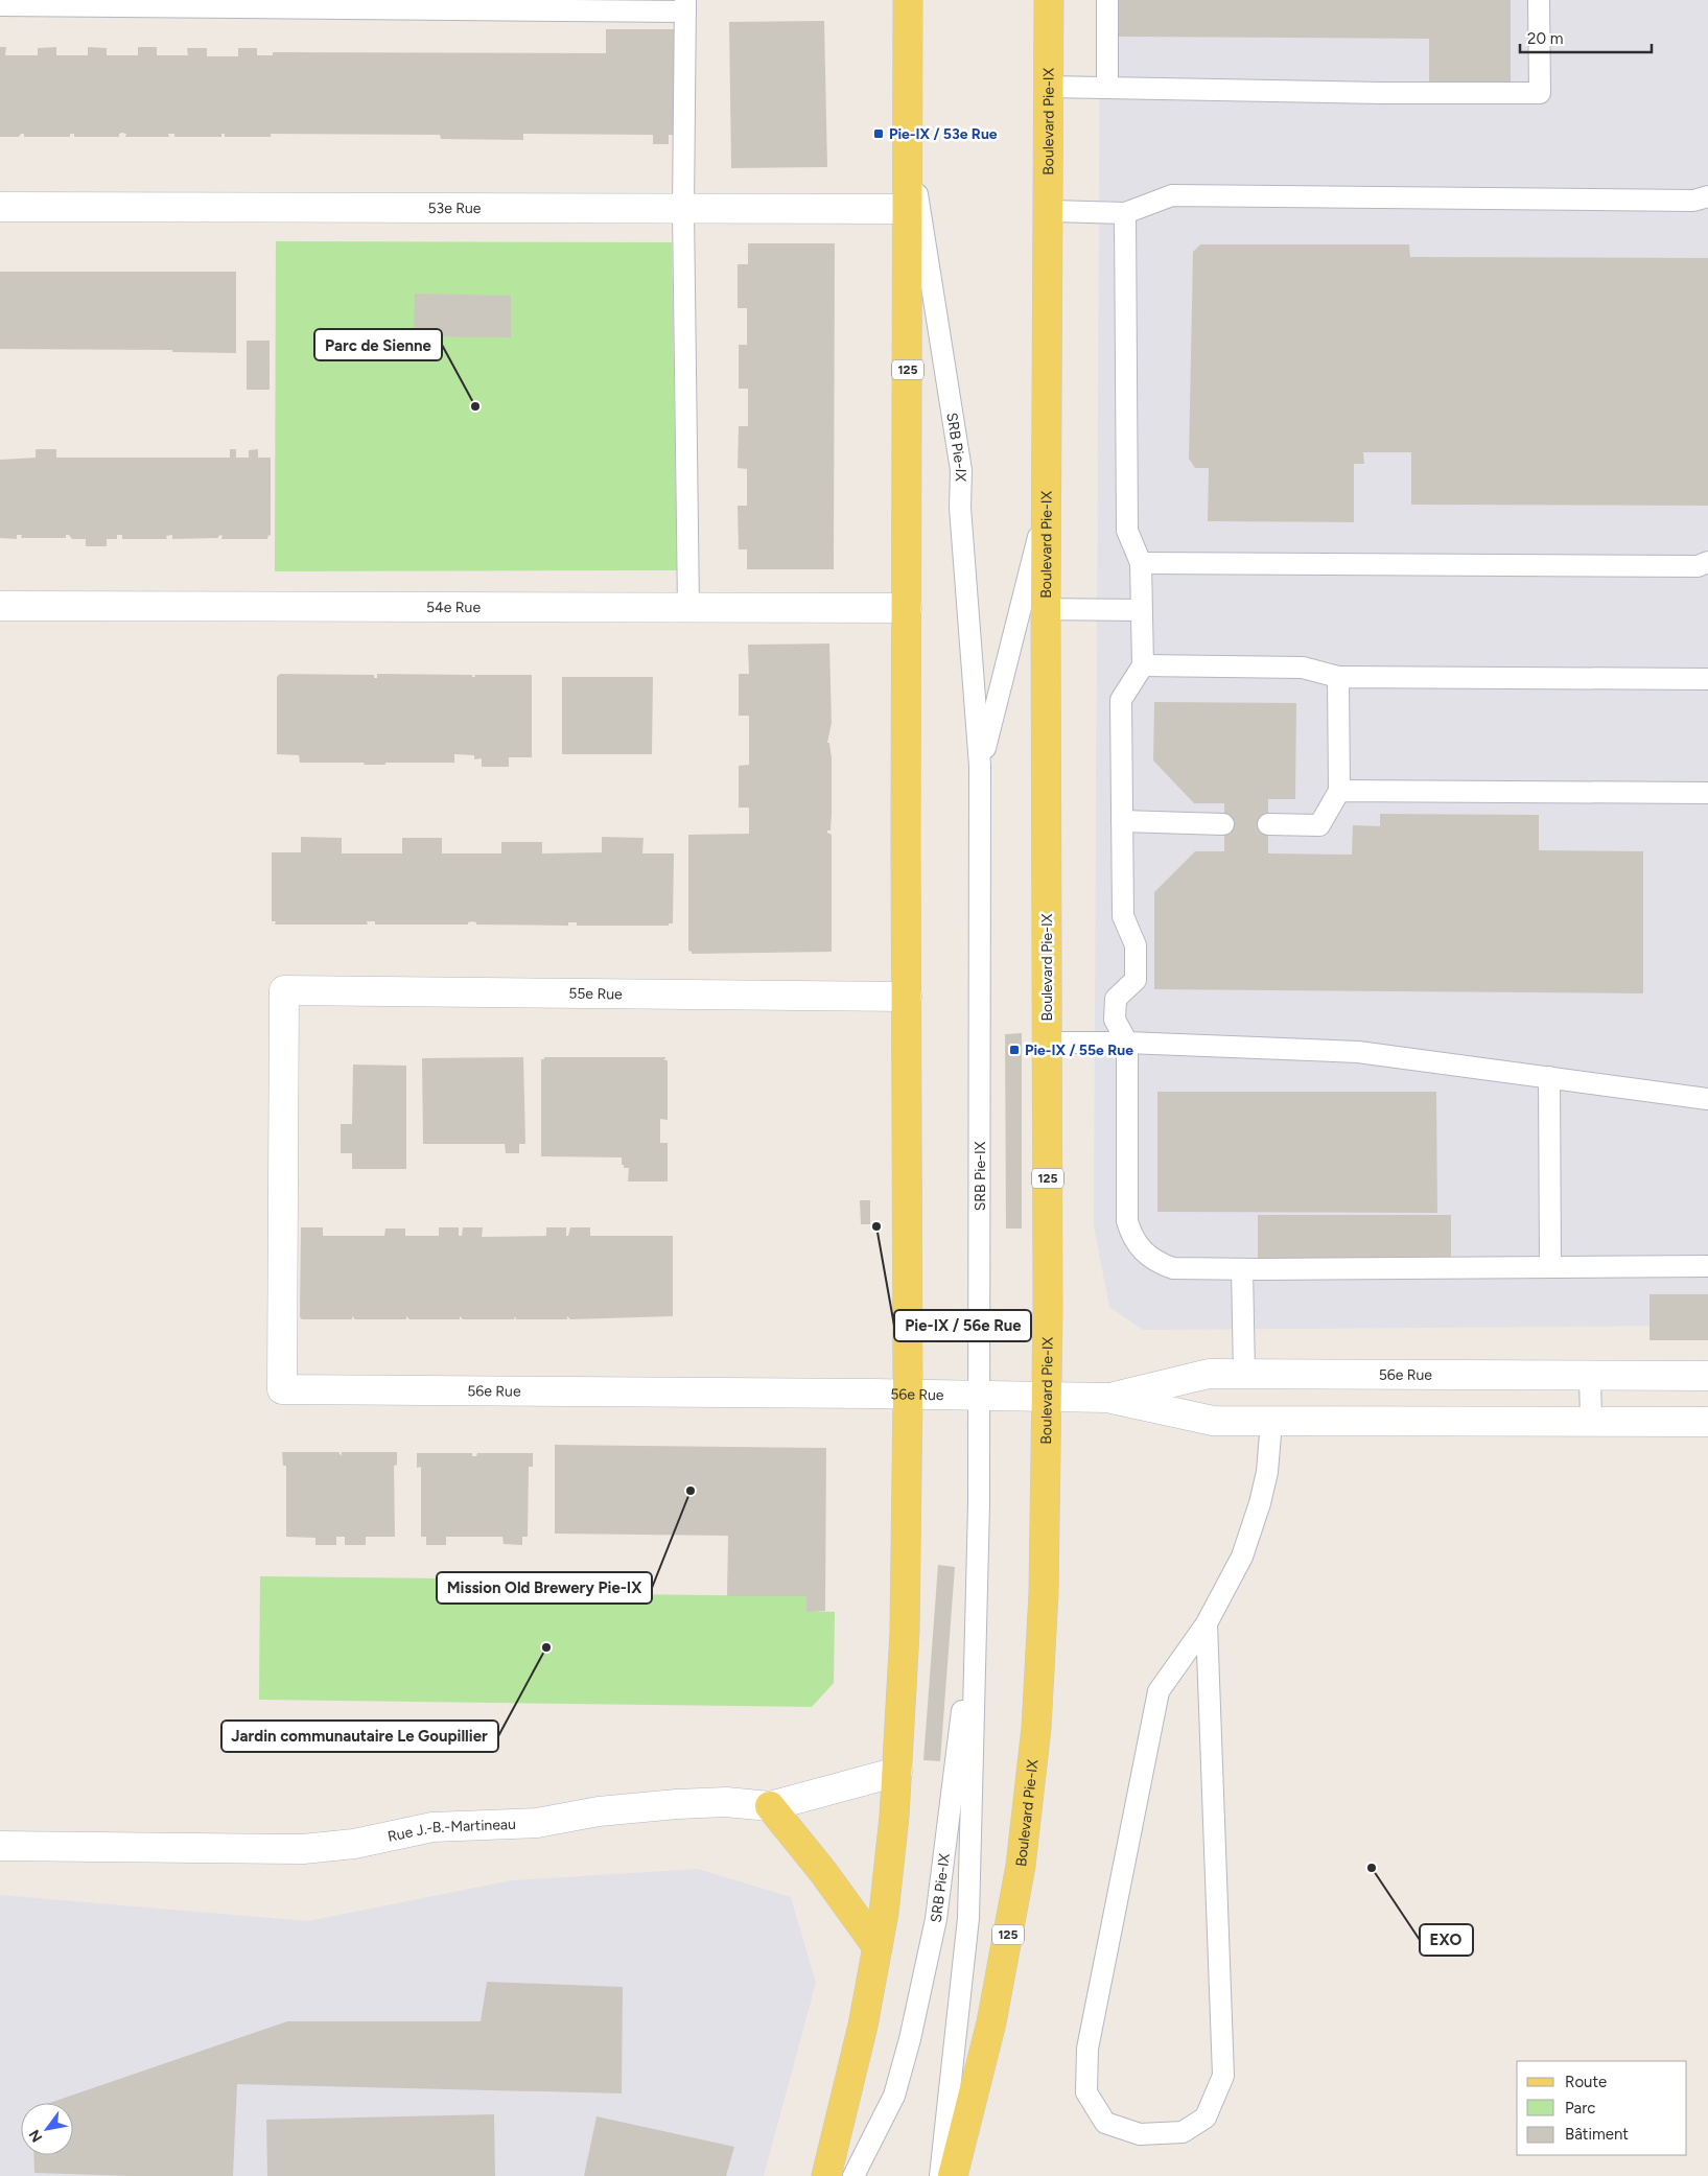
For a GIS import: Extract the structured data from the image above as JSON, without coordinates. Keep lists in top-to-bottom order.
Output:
{
  "streets": {
    "main road": ["Boulevard Pie-IX", "125"],
    "street": [
      "53e Rue",
      "54e Rue",
      "55e Rue",
      "56e Rue",
      "Rue J.-B.-Martineau"
    ],
    "lane": ["SRB Pie-IX"]
  },
  "crossings": [
    ["Boulevard Pie-IX", "SRB Pie-IX"],
    ["Boulevard Pie-IX", "56e Rue"],
    ["53e Rue", "125"],
    ["125", "SRB Pie-IX"],
    ["125", "54e Rue"],
    ["125", "55e Rue"],
    ["125", "56e Rue"],
    ["125", "Rue J.-B.-Martineau"],
    ["SRB Pie-IX", "56e Rue"],
    ["55e Rue", "56e Rue"]
  ],
  "places": {
    "transit": ["Pie-IX / 53e Rue", "Pie-IX / 55e Rue"],
    "other": [
      "Parc de Sienne",
      "Pie-IX / 56e Rue",
      "Mission Old Brewery Pie-IX",
      "Jardin communautaire Le Goupillier",
      "EXO"
    ]
  },
  "legend": ["Route", "Parc", "Bâtiment"],
  "scale_bar": "20 m",
  "north": "bottom left"
}
